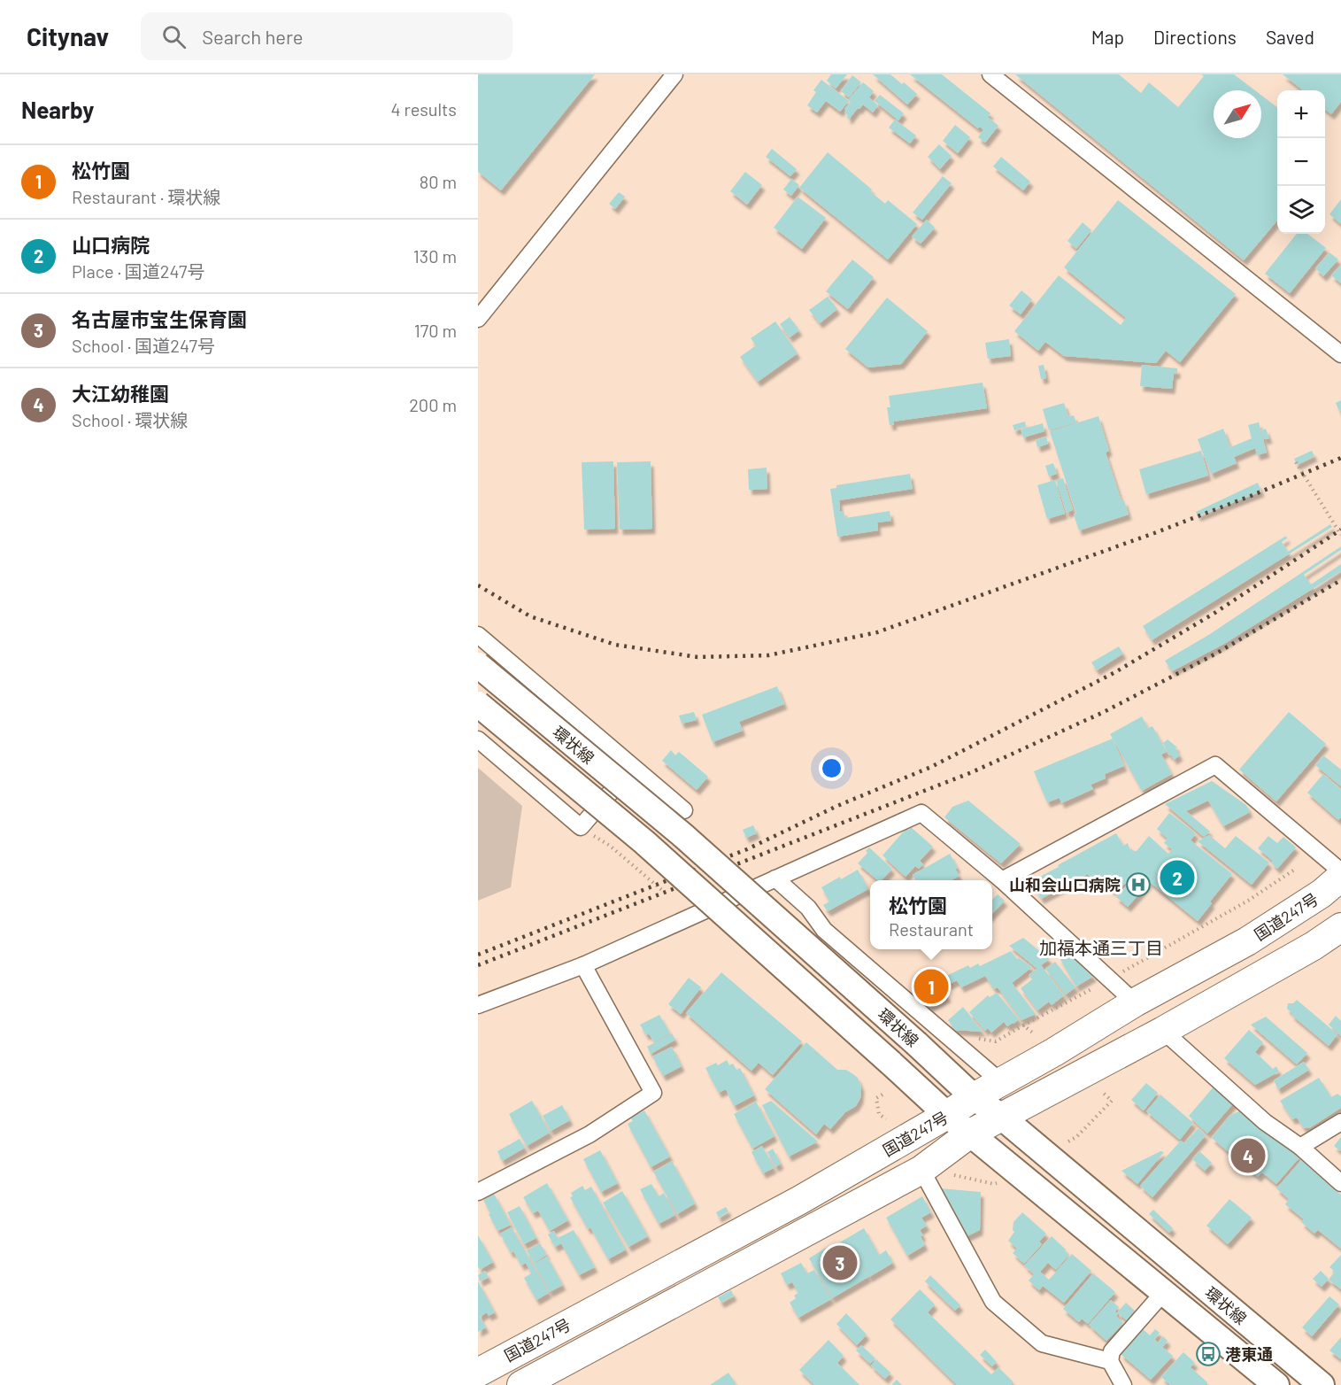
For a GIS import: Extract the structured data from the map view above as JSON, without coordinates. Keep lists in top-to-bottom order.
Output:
{
  "streets": {
    "highway": ["国道247号"],
    "main road": ["環状線"]
  },
  "crossings": [
    ["環状線", "国道247号"]
  ],
  "districts": ["加福本通三丁目"],
  "places": {
    "hospital": ["山和会山口病院"],
    "bus stop": ["港東通"]
  },
  "north": "top right",
  "page": {
    "header": "Citynav",
    "search": "Search here",
    "nav": ["Map", "Directions", "Saved"],
    "heading": ["Nearby", "4 results"],
    "map_buttons": ["+", "−"],
    "list": [
      {
        "mark": "1",
        "name": "松竹園",
        "note": "Restaurant · 環状線",
        "value": "80 m"
      },
      {
        "mark": "2",
        "name": "山口病院",
        "note": "Place · 国道247号",
        "value": "130 m"
      },
      {
        "mark": "3",
        "name": "名古屋市宝生保育園",
        "note": "School · 国道247号",
        "value": "170 m"
      },
      {
        "mark": "4",
        "name": "大江幼稚園",
        "note": "School · 環状線",
        "value": "200 m"
      }
    ],
    "pins": [
      "2",
      "1",
      "4",
      "3"
    ],
    "popup": ["松竹園", "Restaurant"]
  }
}
